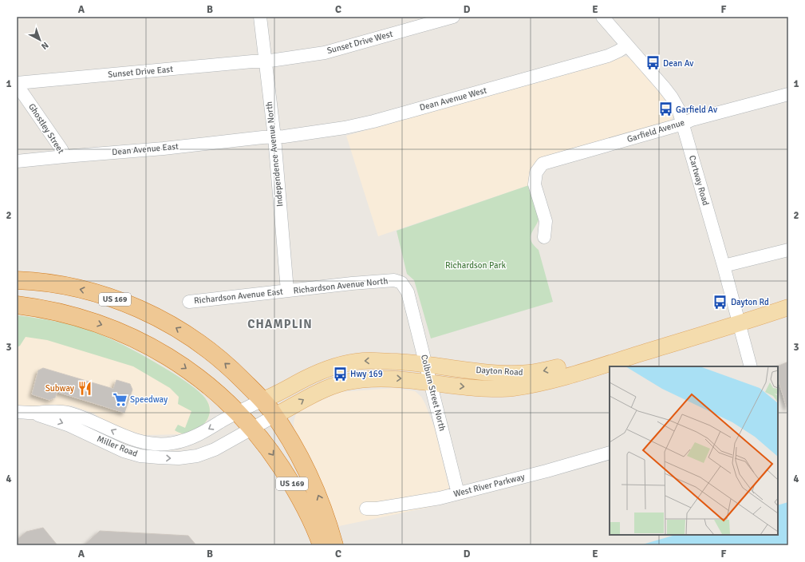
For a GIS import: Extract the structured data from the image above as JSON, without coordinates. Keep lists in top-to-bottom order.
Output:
{
  "streets": {
    "highway": ["US 169"],
    "main road": ["Dayton Road"],
    "street": [
      "Sunset Drive West",
      "Sunset Drive East",
      "Dean Avenue West",
      "Ghostley Street",
      "Garfield Avenue",
      "Dean Avenue East",
      "Independence Avenue North",
      "Cartway Road",
      "Richardson Avenue North",
      "Richardson Avenue East",
      "Colburn Street North",
      "Miller Road",
      "West River Parkway"
    ]
  },
  "crossings": [
    ["Sunset Drive West", "Sunset Drive East"],
    ["Sunset Drive West", "Independence Avenue North"],
    ["Sunset Drive East", "Ghostley Street"],
    ["Sunset Drive East", "Independence Avenue North"],
    ["Dean Avenue West", "Dean Avenue East"],
    ["Dean Avenue West", "Independence Avenue North"],
    ["Dean Avenue West", "Cartway Road"],
    ["Ghostley Street", "Dean Avenue East"],
    ["Garfield Avenue", "Cartway Road"],
    ["Dean Avenue East", "Independence Avenue North"],
    ["Independence Avenue North", "Richardson Avenue North"],
    ["Independence Avenue North", "Richardson Avenue East"],
    ["Cartway Road", "Dayton Road"],
    ["Richardson Avenue North", "Richardson Avenue East"],
    ["Richardson Avenue North", "Colburn Street North"],
    ["US 169", "Dayton Road"],
    ["US 169", "Miller Road"],
    ["Dayton Road", "Colburn Street North"],
    ["Dayton Road", "Miller Road"],
    ["Colburn Street North", "West River Parkway"]
  ],
  "districts": ["CHAMPLIN"],
  "parks": ["Richardson Park"],
  "places": {
    "bus stop": [
      "Dean Av",
      "Garfield Av",
      "Dayton Rd",
      "Hwy 169"
    ],
    "restaurant": ["Subway"],
    "supermarket": ["Speedway"]
  },
  "north": "bottom right",
  "grid": {
    "columns": [
      "A",
      "B",
      "C",
      "D",
      "E",
      "F"
    ],
    "rows": [
      "1",
      "2",
      "3",
      "4"
    ]
  }
}
